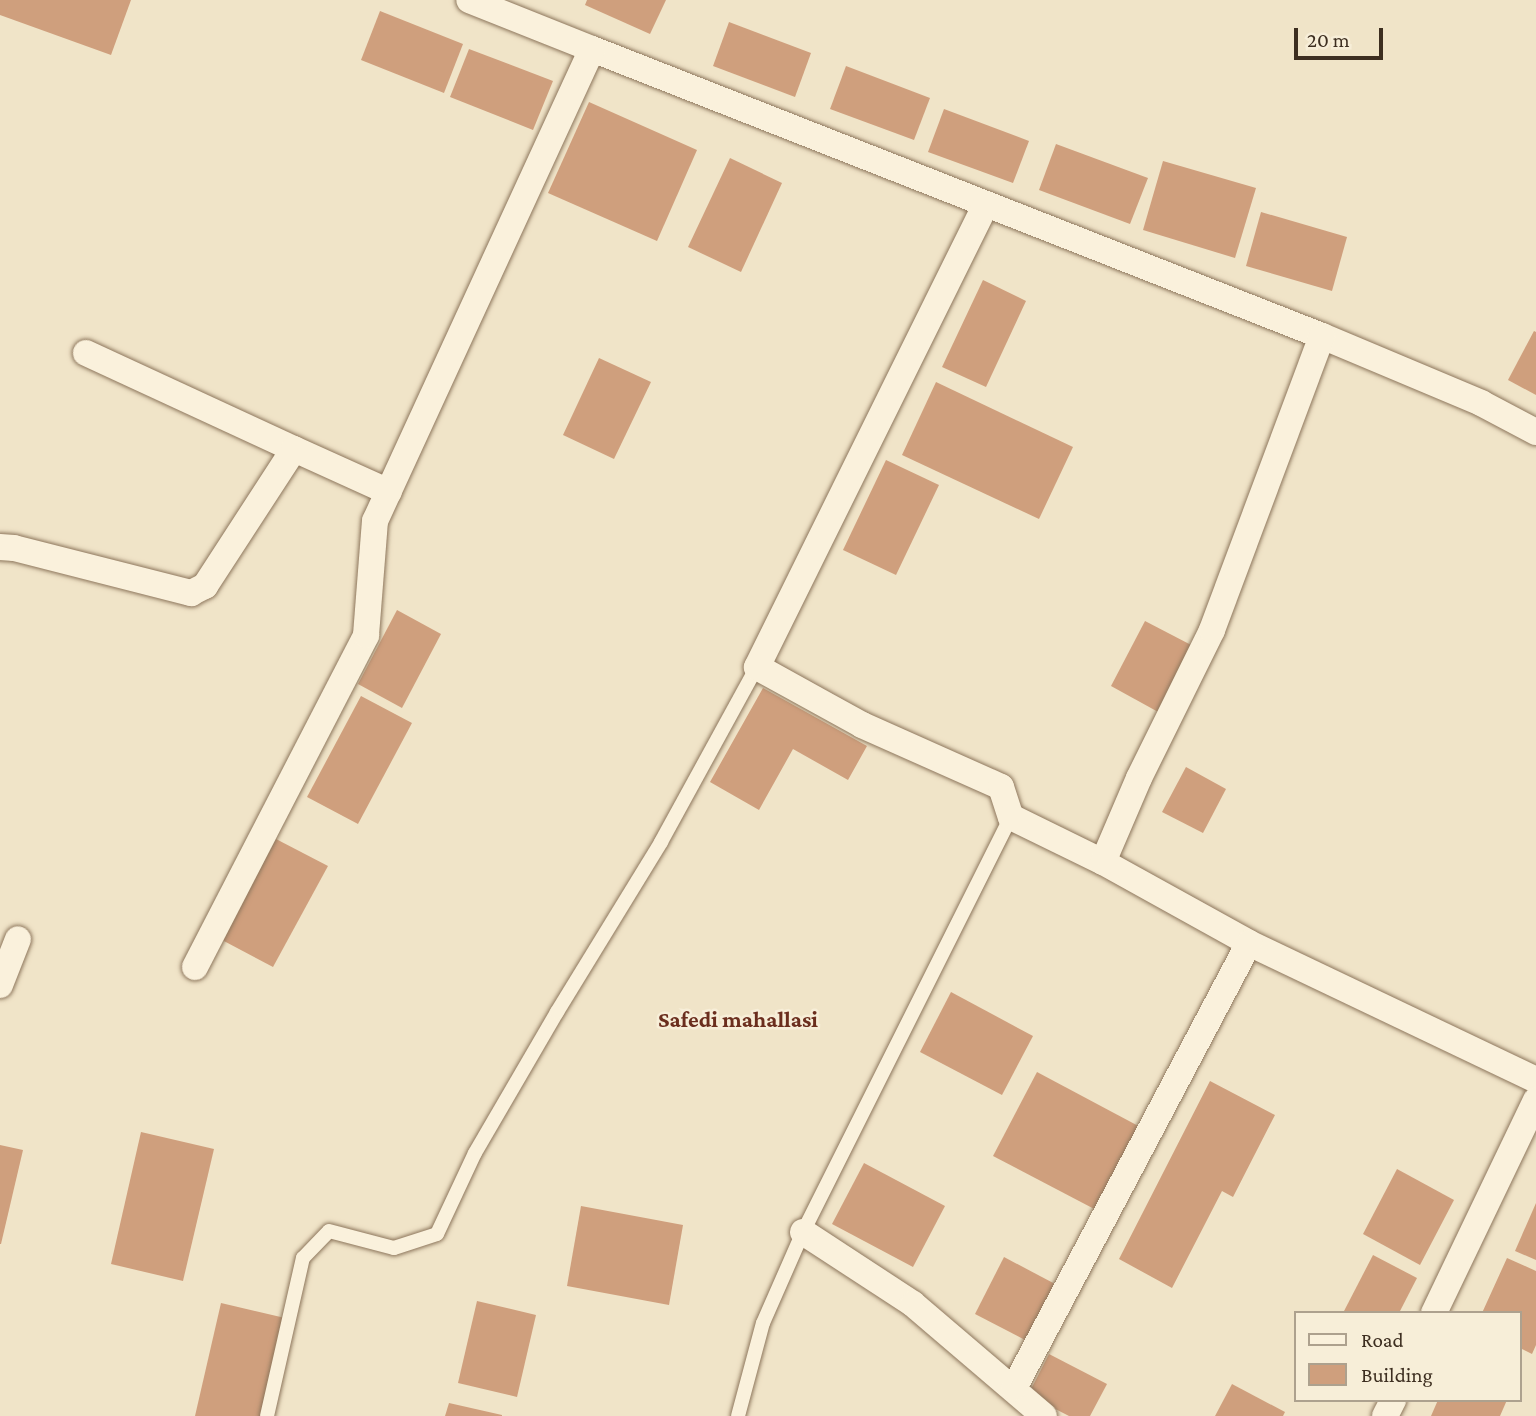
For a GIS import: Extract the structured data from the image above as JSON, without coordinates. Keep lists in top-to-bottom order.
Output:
{
  "districts": ["Safedi mahallasi"],
  "legend": ["Road", "Building"],
  "scale_bar": "20 m"
}
